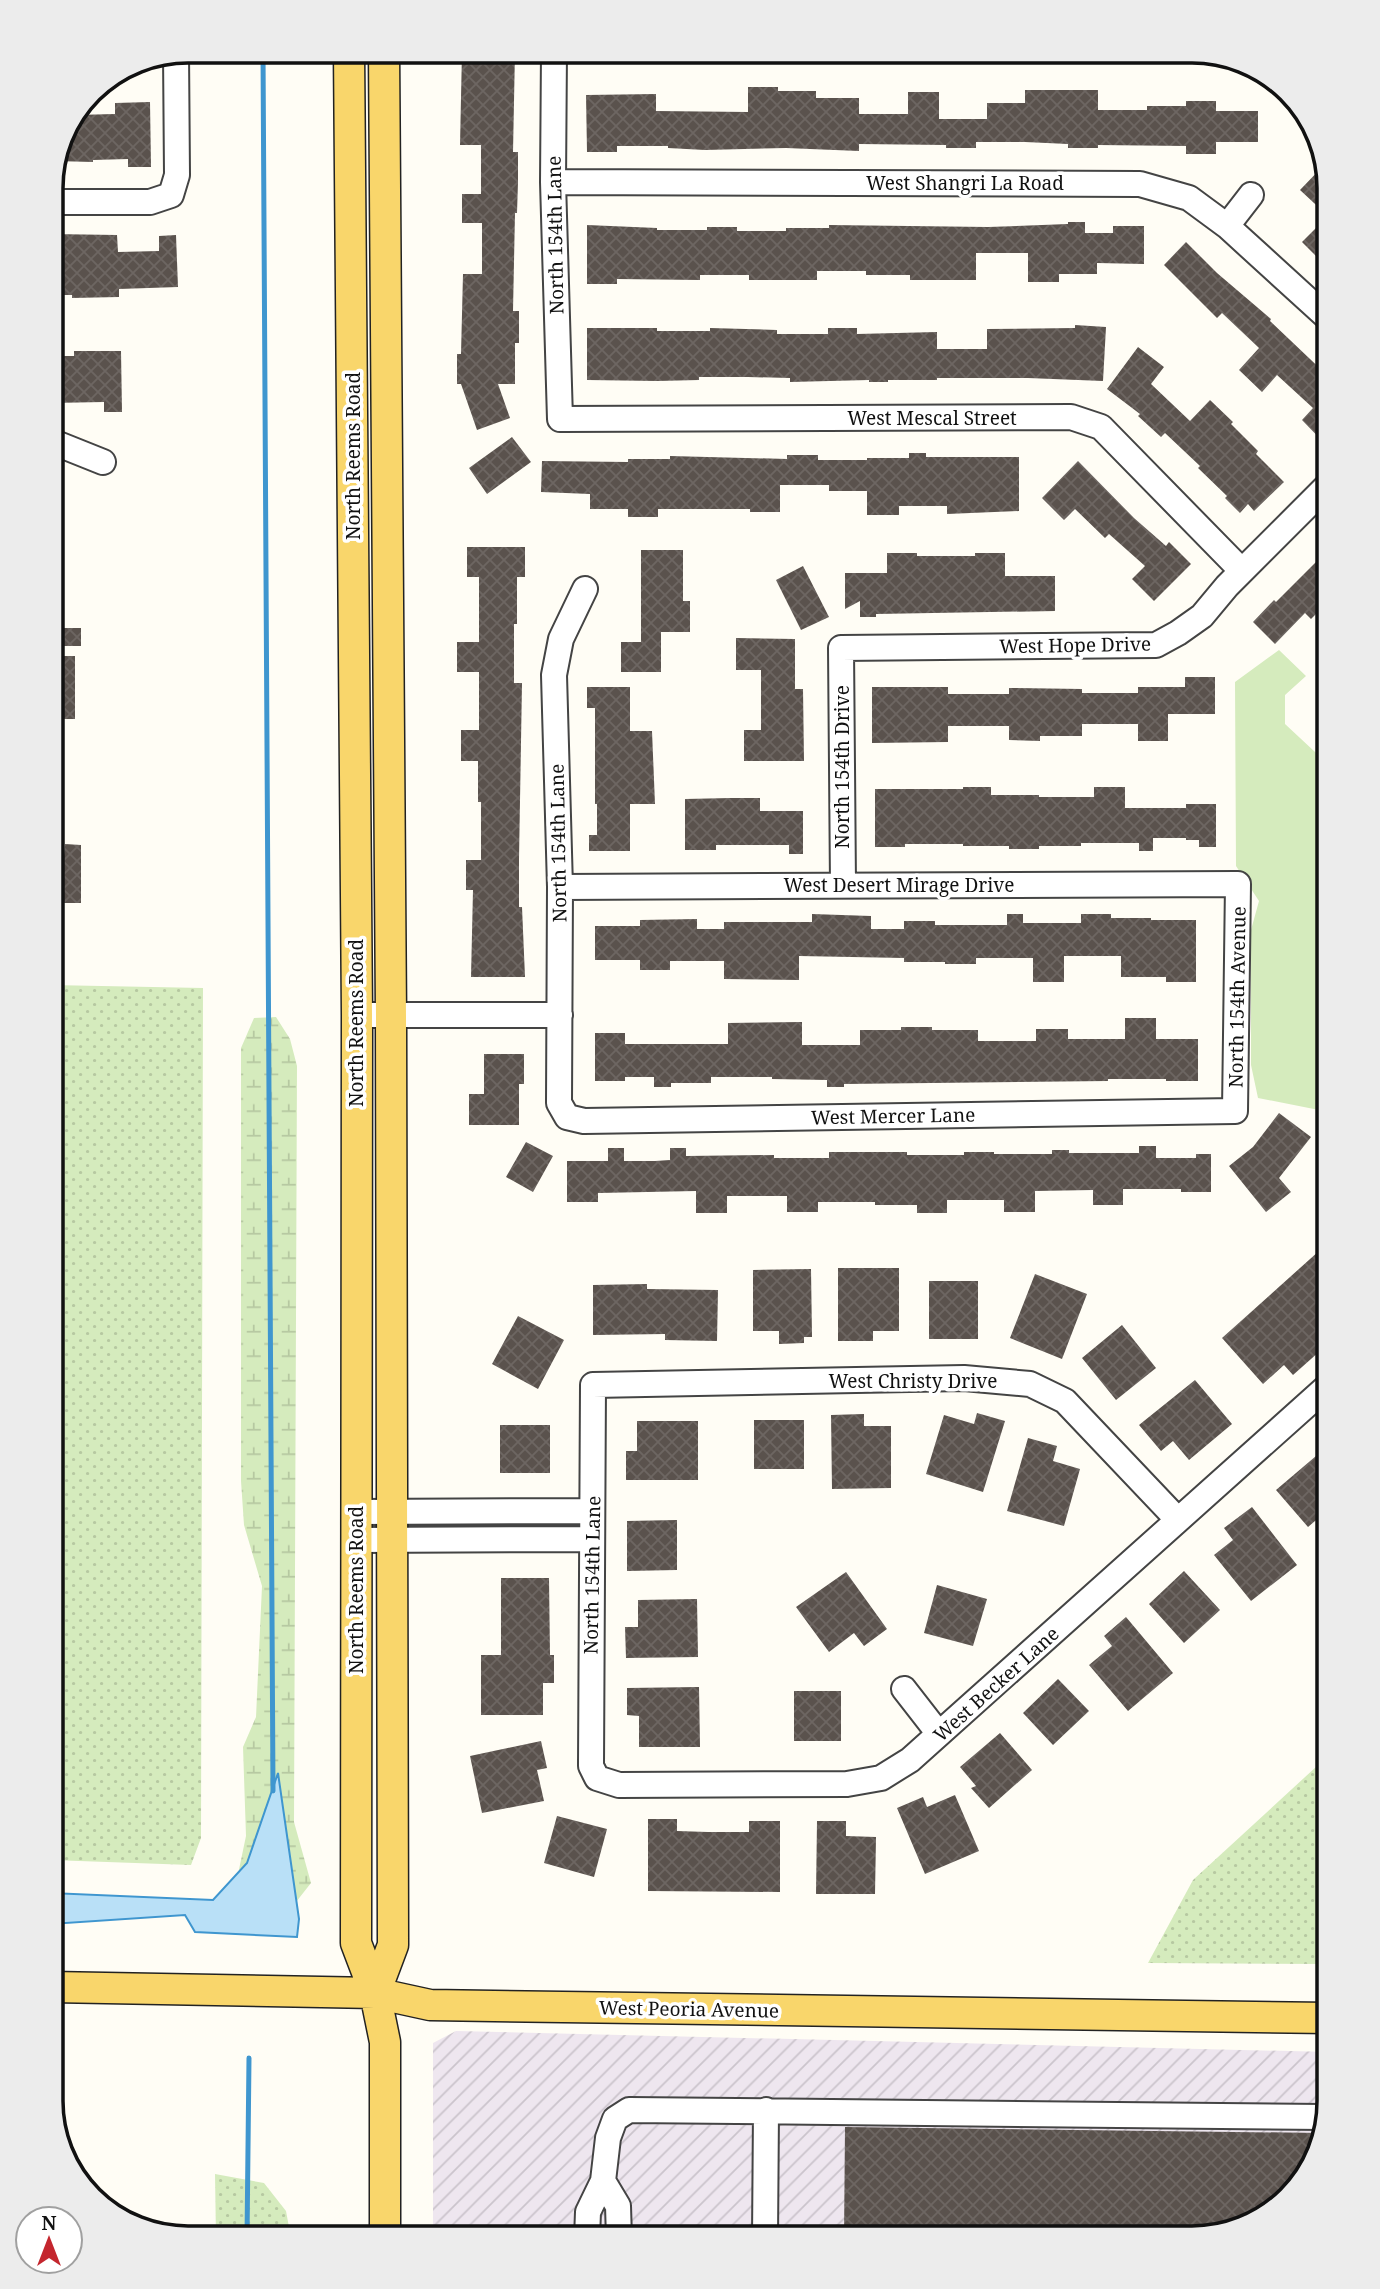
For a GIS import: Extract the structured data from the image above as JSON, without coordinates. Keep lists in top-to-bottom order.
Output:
{
  "streets": {
    "main road": ["North Reems Road", "West Peoria Avenue"],
    "street": [
      "West Shangri La Road",
      "North 154th Lane",
      "West Mescal Street",
      "West Hope Drive",
      "North 154th Drive",
      "West Desert Mirage Drive",
      "North 154th Avenue",
      "West Mercer Lane",
      "West Christy Drive",
      "West Becker Lane"
    ]
  },
  "crossings": [
    ["West Shangri La Road", "North 154th Lane"],
    ["North 154th Lane", "West Mescal Street"],
    ["North 154th Lane", "West Desert Mirage Drive"],
    ["North 154th Lane", "West Mercer Lane"],
    ["North 154th Lane", "West Christy Drive"],
    ["North 154th Lane", "West Becker Lane"],
    ["West Mescal Street", "West Hope Drive"],
    ["North Reems Road", "West Peoria Avenue"],
    ["West Hope Drive", "North 154th Drive"],
    ["North 154th Drive", "West Desert Mirage Drive"],
    ["West Desert Mirage Drive", "North 154th Avenue"],
    ["North 154th Avenue", "West Mercer Lane"],
    ["West Christy Drive", "West Becker Lane"]
  ],
  "north": "top"
}
